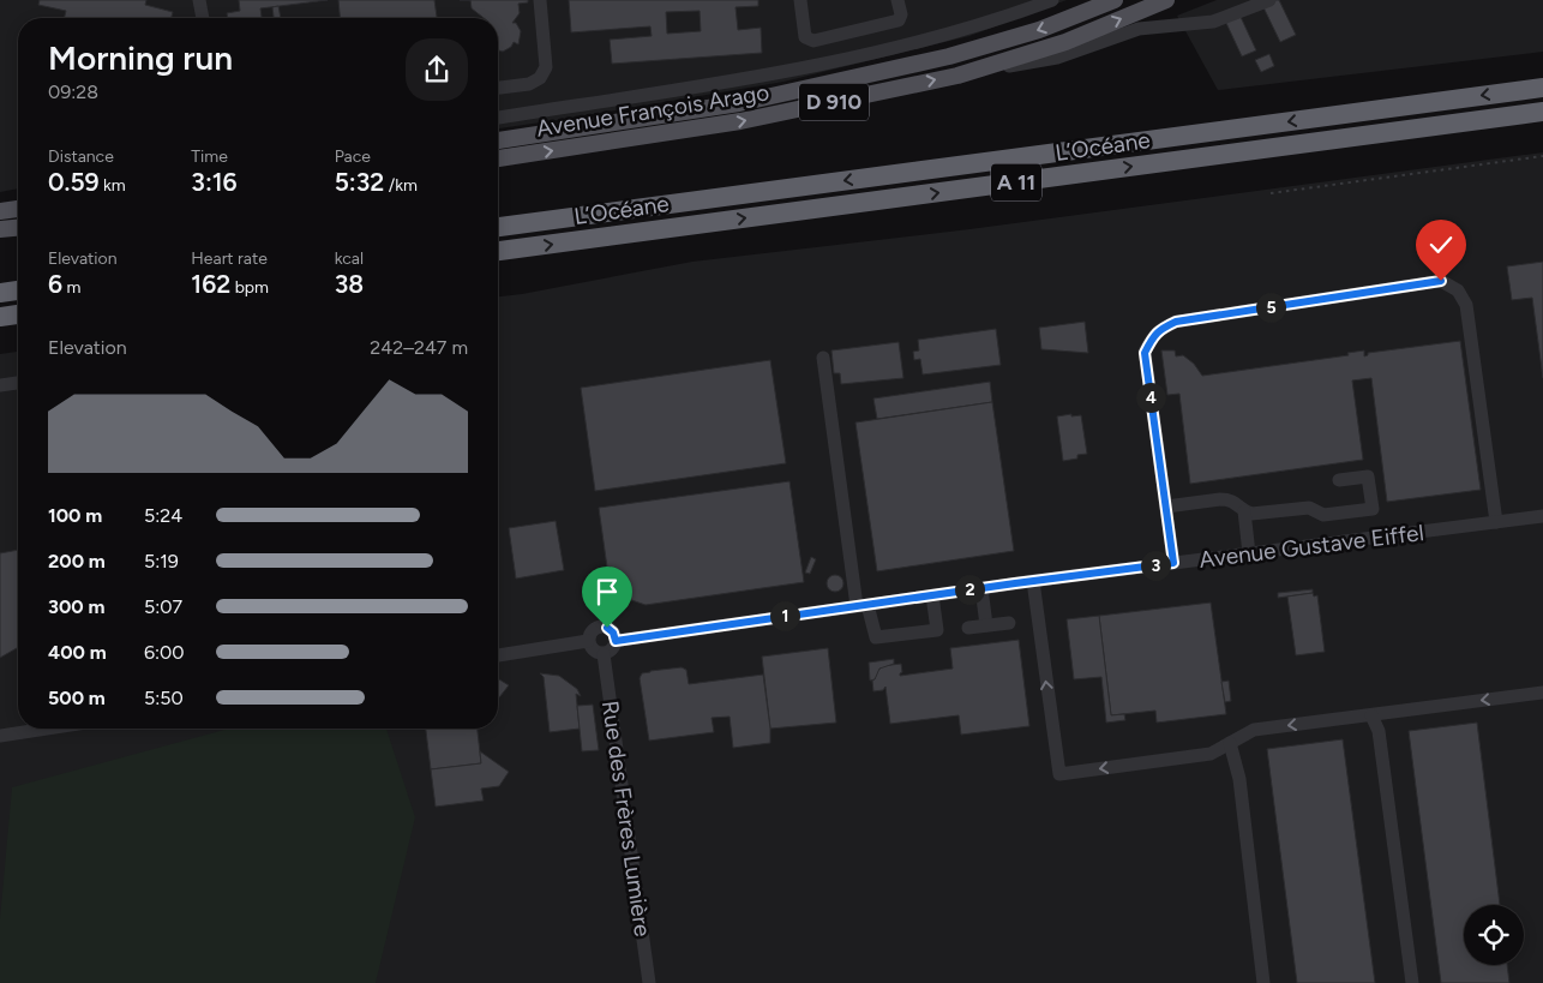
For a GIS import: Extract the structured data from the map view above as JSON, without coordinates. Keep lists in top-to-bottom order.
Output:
{
  "streets": {
    "highway": ["L’Océane", "A 11"],
    "main road": ["D 910", "Avenue François Arago"],
    "street": ["Avenue Gustave Eiffel", "Rue des Frères Lumière"]
  },
  "crossings": [
    ["Avenue Gustave Eiffel", "Rue des Frères Lumière"]
  ],
  "page": {
    "heading": ["Morning run", "09:28"],
    "stats": [
      ["Distance", "0.59 km"],
      ["Time", "3:16"],
      ["Pace", "5:32 /km"],
      ["Elevation", "6 m"],
      ["Heart rate", "162 bpm"],
      ["kcal", "38"]
    ],
    "pins": [
      "5",
      "4",
      "3",
      "2",
      "1"
    ],
    "chart": ["Elevation", "242–247 m"],
    "list": [
      {
        "name": "100 m",
        "note": "5:24"
      },
      {
        "name": "200 m",
        "note": "5:19"
      },
      {
        "name": "300 m",
        "note": "5:07"
      },
      {
        "name": "400 m",
        "note": "6:00"
      },
      {
        "name": "500 m",
        "note": "5:50"
      }
    ]
  }
}
